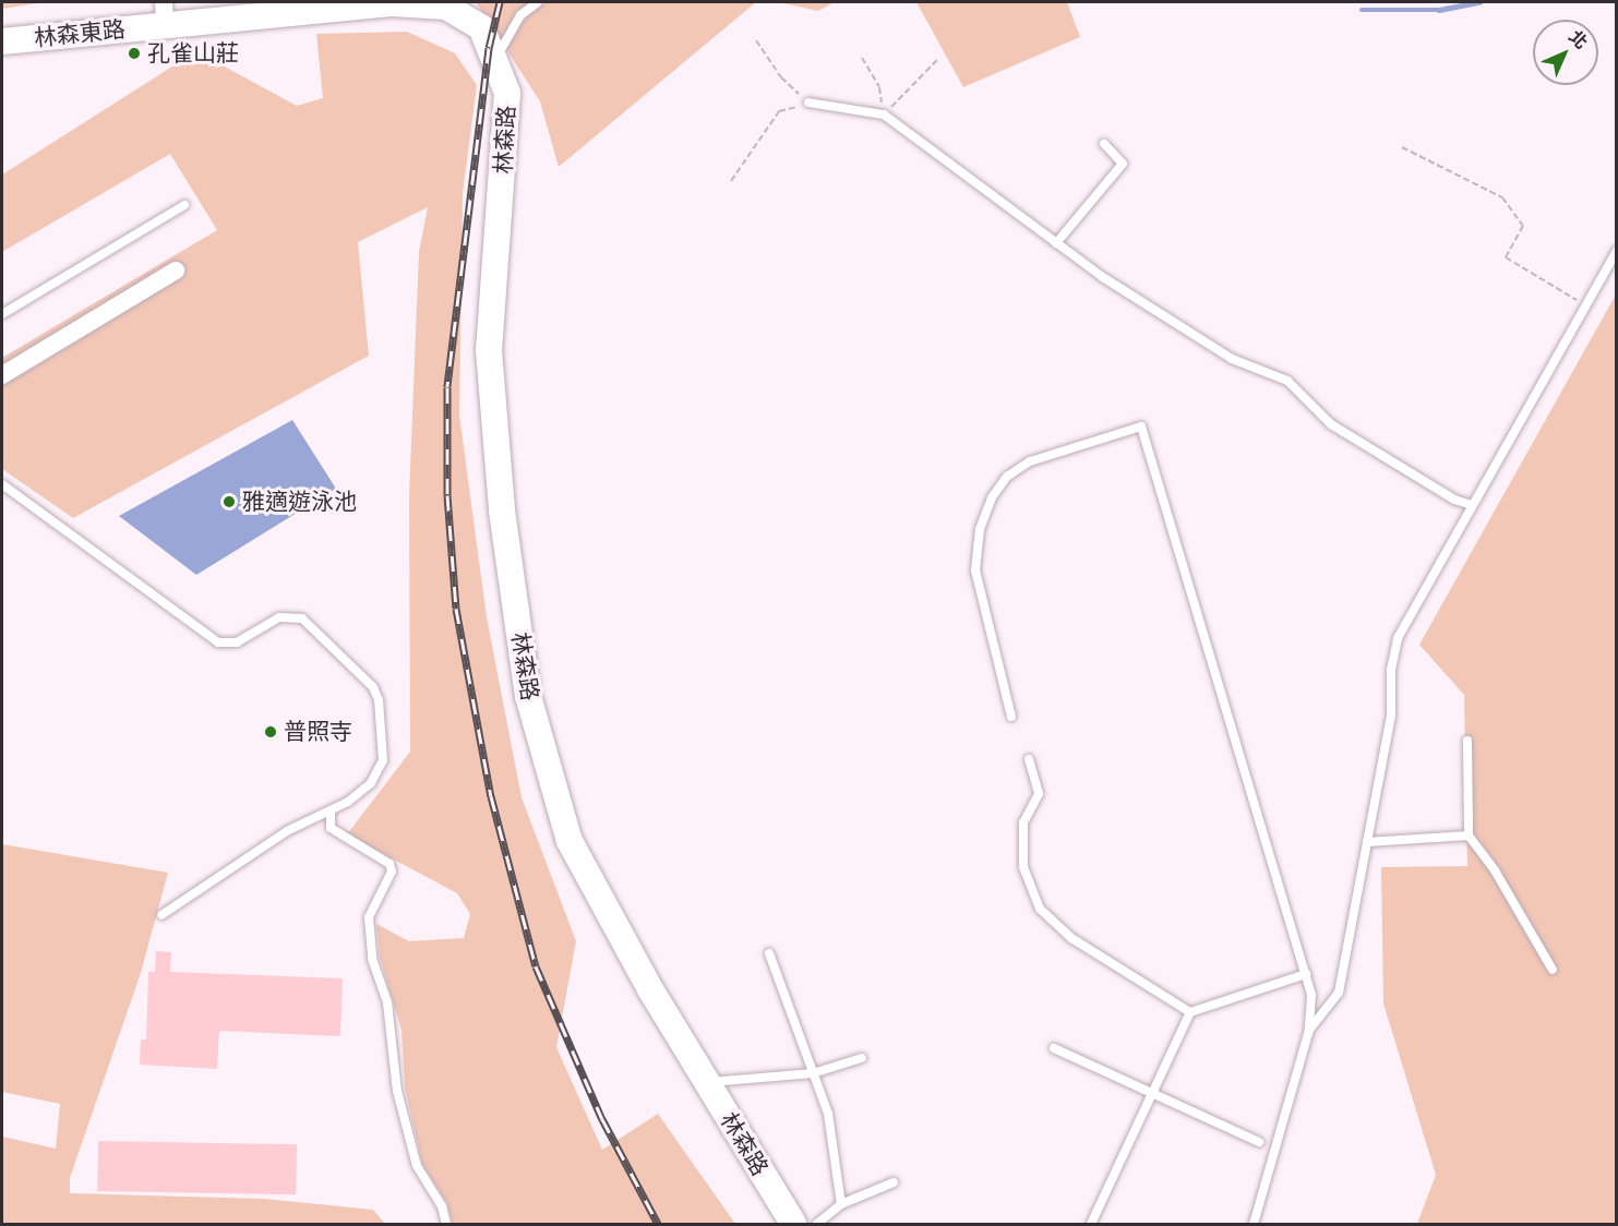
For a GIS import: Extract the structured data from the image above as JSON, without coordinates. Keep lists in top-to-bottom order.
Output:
{
  "streets": {
    "main road": ["林森東路", "林森路"]
  },
  "crossings": [
    ["林森東路", "林森路"]
  ],
  "places": ["孔雀山莊", "雅適遊泳池", "普照寺"],
  "north": "top right"
}
